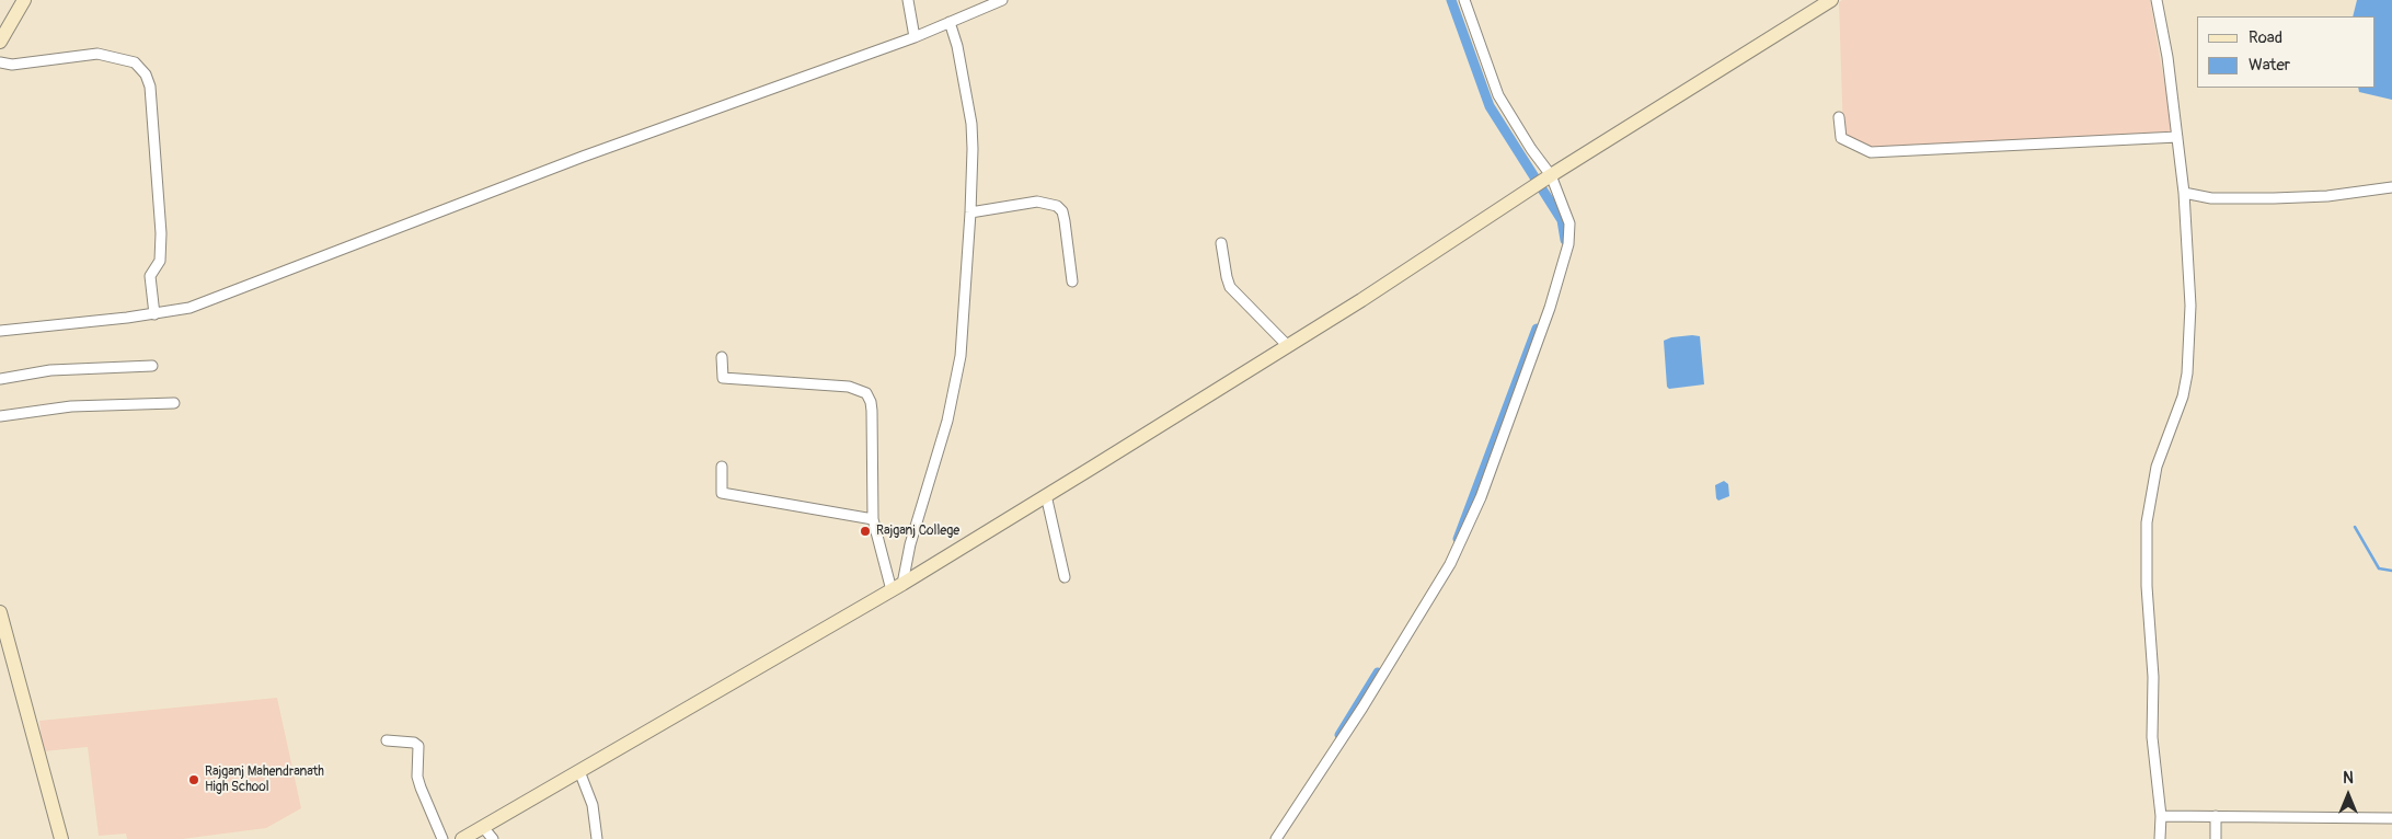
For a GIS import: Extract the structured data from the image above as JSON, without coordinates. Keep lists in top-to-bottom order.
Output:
{
  "places": ["Rajganj College", "Rajganj Mahendranath High School"],
  "legend": ["Road", "Water"],
  "north": "top"
}
